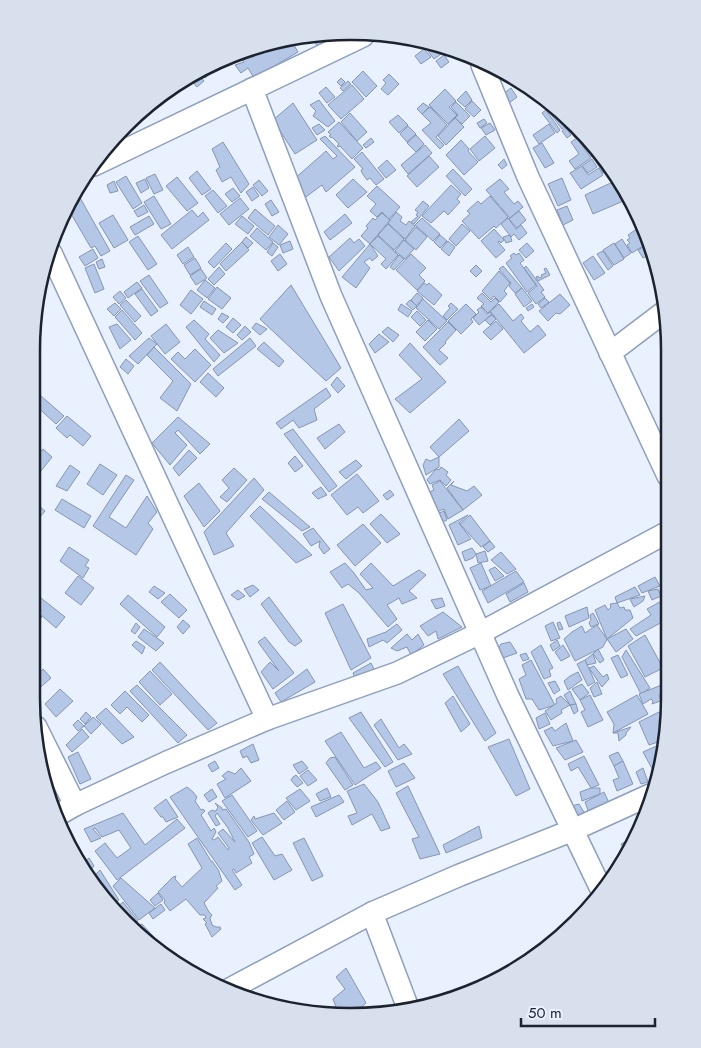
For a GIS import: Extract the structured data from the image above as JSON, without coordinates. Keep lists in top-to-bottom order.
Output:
{
  "scale_bar": "50 m"
}
